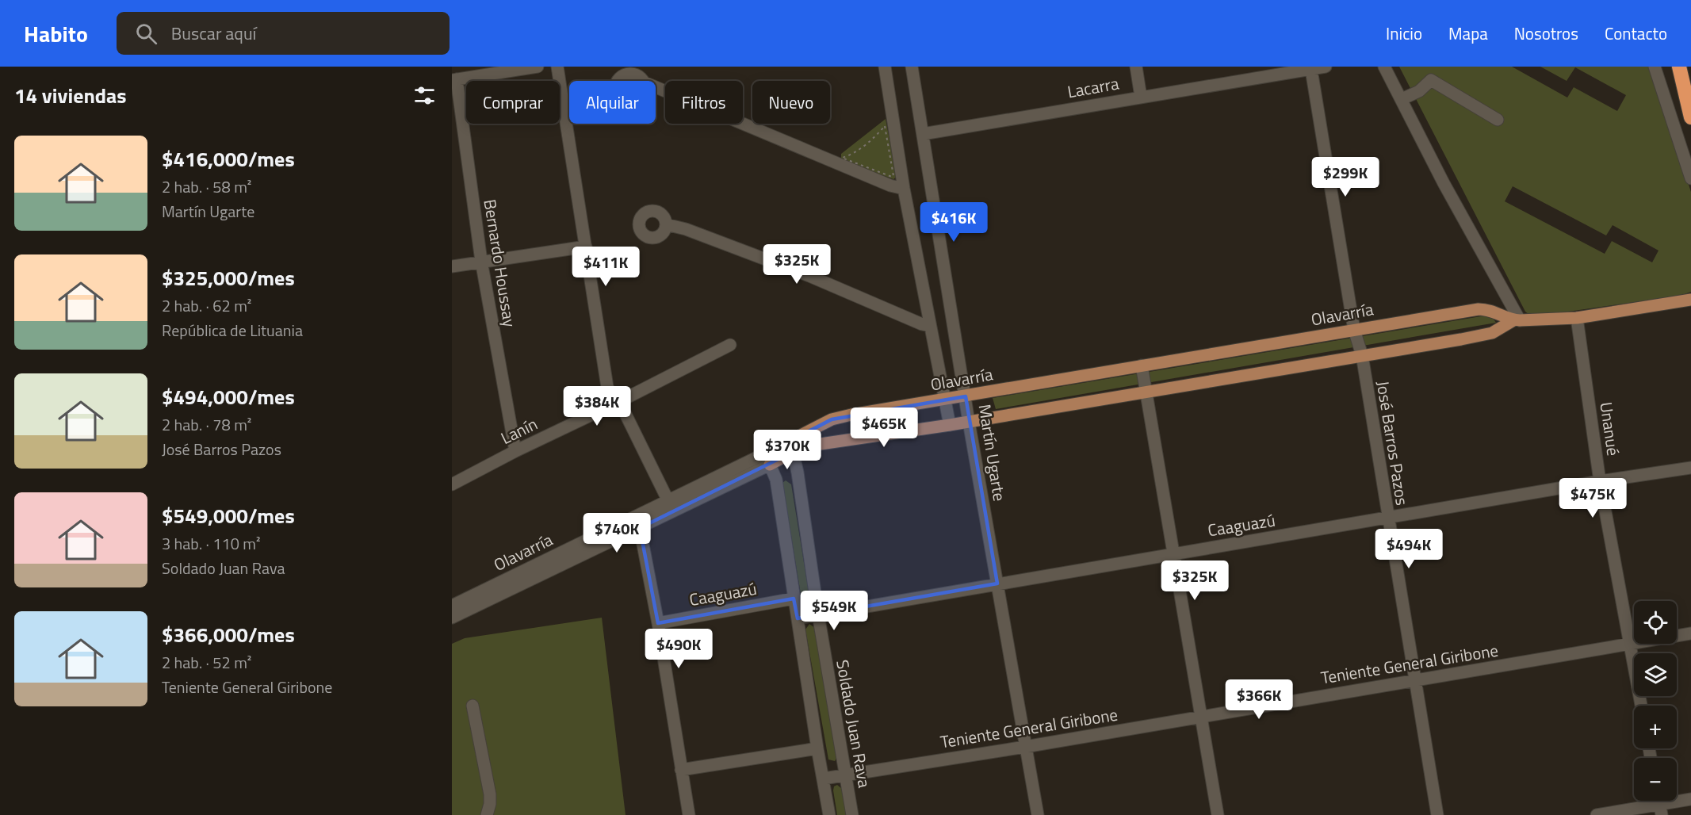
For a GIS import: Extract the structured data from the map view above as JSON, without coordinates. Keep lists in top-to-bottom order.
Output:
{
  "streets": {
    "main road": ["Olavarría"],
    "street": [
      "Lacarra",
      "Bernardo Houssay",
      "Unanué",
      "Lanín",
      "José Barros Pazos",
      "Martín Ugarte",
      "Caaguazú",
      "Teniente General Giribone",
      "Soldado Juan Rava"
    ]
  },
  "crossings": [
    ["Lacarra", "José Barros Pazos"],
    ["Lacarra", "Martín Ugarte"],
    ["Bernardo Houssay", "Lanín"],
    ["Olavarría", "Unanué"],
    ["Olavarría", "José Barros Pazos"],
    ["Olavarría", "Martín Ugarte"],
    ["Olavarría", "Soldado Juan Rava"],
    ["Unanué", "Caaguazú"],
    ["Unanué", "Teniente General Giribone"],
    ["José Barros Pazos", "Caaguazú"],
    ["José Barros Pazos", "Teniente General Giribone"],
    ["Martín Ugarte", "Caaguazú"],
    ["Martín Ugarte", "Teniente General Giribone"],
    ["Caaguazú", "Soldado Juan Rava"],
    ["Teniente General Giribone", "Soldado Juan Rava"]
  ],
  "page": {
    "header": "Habito",
    "search": "Buscar aquí",
    "nav": [
      "Inicio",
      "Mapa",
      "Nosotros",
      "Contacto"
    ],
    "heading": "14 viviendas",
    "chip": [
      "Comprar",
      "Alquilar",
      "Filtros",
      "Nuevo"
    ],
    "list": [
      {
        "name": "$416,000/mes",
        "note": "2 hab. · 58 m² · Martín Ugarte"
      },
      {
        "name": "$325,000/mes",
        "note": "2 hab. · 62 m² · República de Lituania"
      },
      {
        "name": "$494,000/mes",
        "note": "2 hab. · 78 m² · José Barros Pazos"
      },
      {
        "name": "$549,000/mes",
        "note": "3 hab. · 110 m² · Soldado Juan Rava"
      },
      {
        "name": "$366,000/mes",
        "note": "2 hab. · 52 m² · Teniente General Giribone"
      }
    ],
    "price": [
      "$299K",
      "$416K",
      "$325K",
      "$411K",
      "$384K",
      "$465K",
      "$370K",
      "$475K",
      "$740K",
      "$494K",
      "$325K",
      "$549K",
      "$490K",
      "$366K"
    ],
    "map_buttons": ["+", "−"]
  }
}
